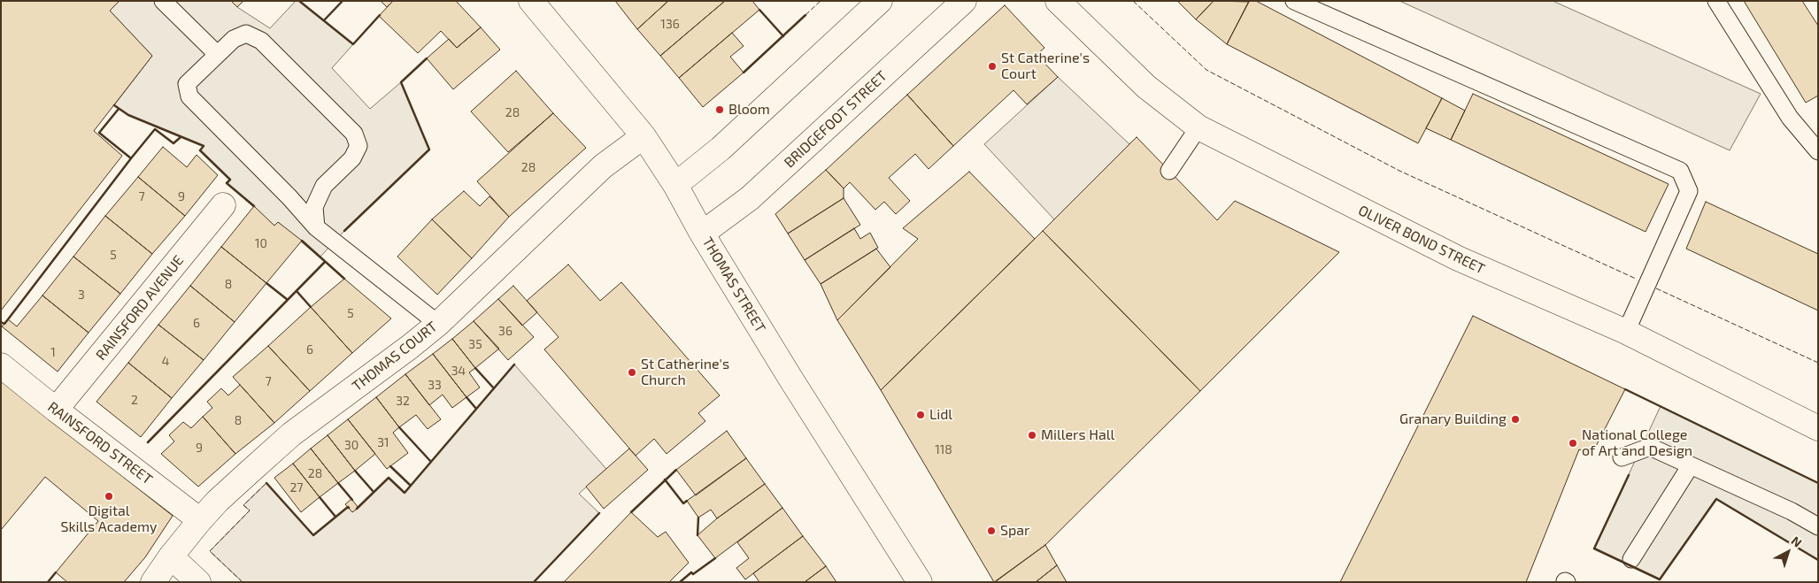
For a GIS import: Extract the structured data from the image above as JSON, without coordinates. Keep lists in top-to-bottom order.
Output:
{
  "streets": {
    "main road": [
      "BRIDGEFOOT STREET",
      "OLIVER BOND STREET",
      "THOMAS STREET",
      "RAINSFORD AVENUE",
      "THOMAS COURT",
      "RAINSFORD STREET"
    ]
  },
  "crossings": [
    ["BRIDGEFOOT STREET", "THOMAS STREET"],
    ["THOMAS STREET", "THOMAS COURT"],
    ["RAINSFORD AVENUE", "RAINSFORD STREET"],
    ["THOMAS COURT", "RAINSFORD STREET"]
  ],
  "places": [
    "St Catherine's Court",
    "Bloom",
    "St Catherine's Church",
    "Lidl",
    "Granary Building",
    "Millers Hall",
    "National College of Art and Design",
    "Digital Skills Academy",
    "Spar"
  ],
  "house_numbers": [
    "136",
    "28",
    "28",
    "7",
    "9",
    "10",
    "5",
    "8",
    "3",
    "5",
    "6",
    "36",
    "35",
    "6",
    "1",
    "4",
    "34",
    "7",
    "33",
    "2",
    "32",
    "8",
    "31",
    "30",
    "9",
    "118",
    "28",
    "27"
  ],
  "north": "top right"
}
